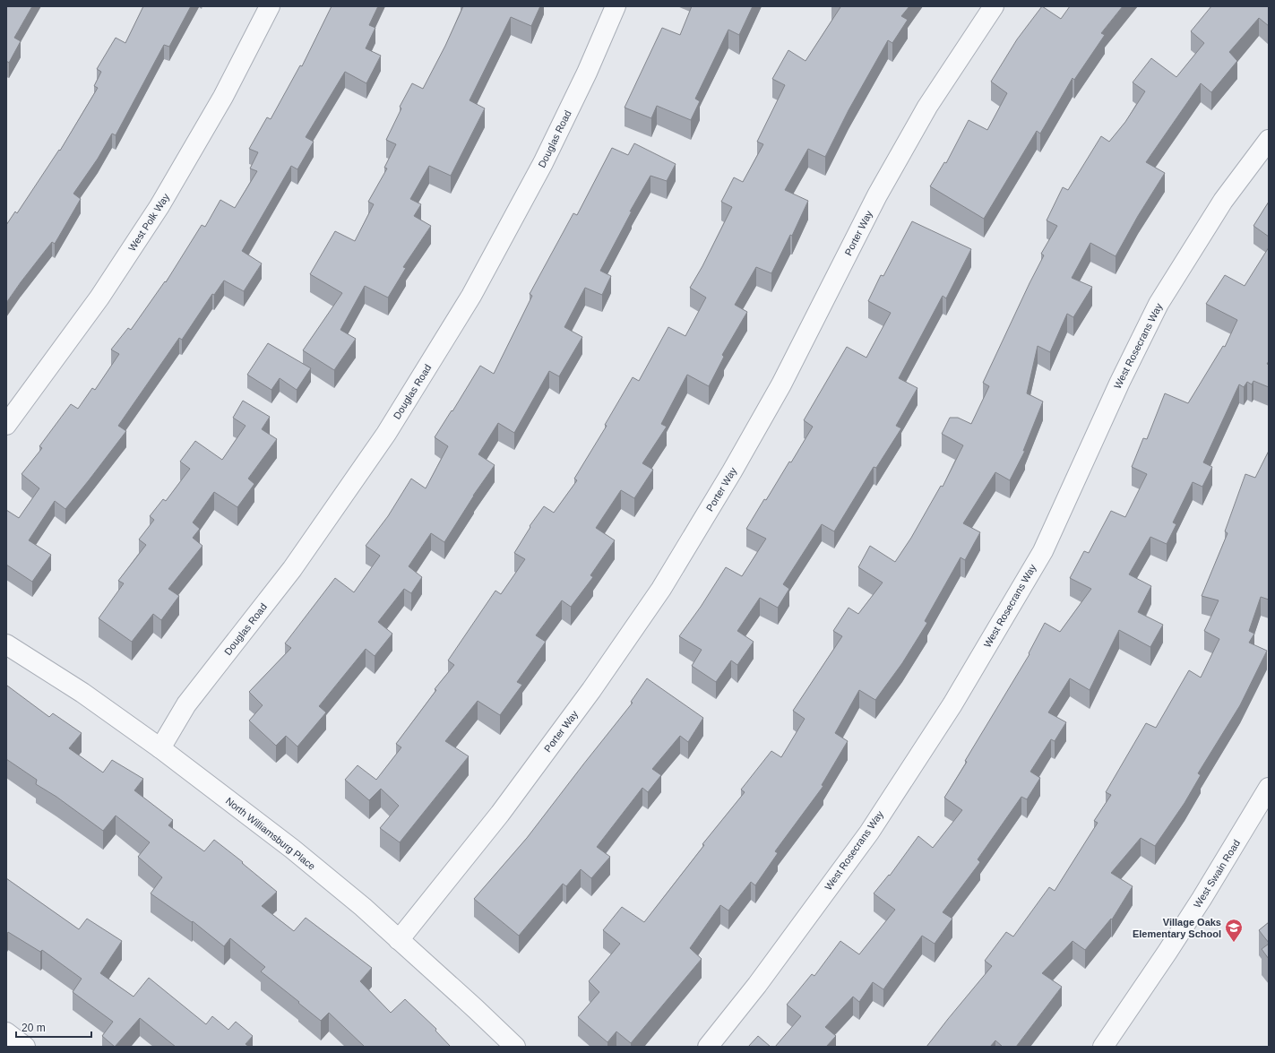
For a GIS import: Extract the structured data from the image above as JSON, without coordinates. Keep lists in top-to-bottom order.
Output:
{
  "streets": {
    "street": [
      "Douglas Road",
      "West Polk Way",
      "Porter Way",
      "West Rosecrans Way",
      "North Williamsburg Place",
      "West Swain Road"
    ]
  },
  "crossings": [
    ["Douglas Road", "North Williamsburg Place"],
    ["Porter Way", "North Williamsburg Place"]
  ],
  "places": {
    "school or university": ["Village Oaks Elementary School"]
  },
  "scale_bar": "20 m"
}
